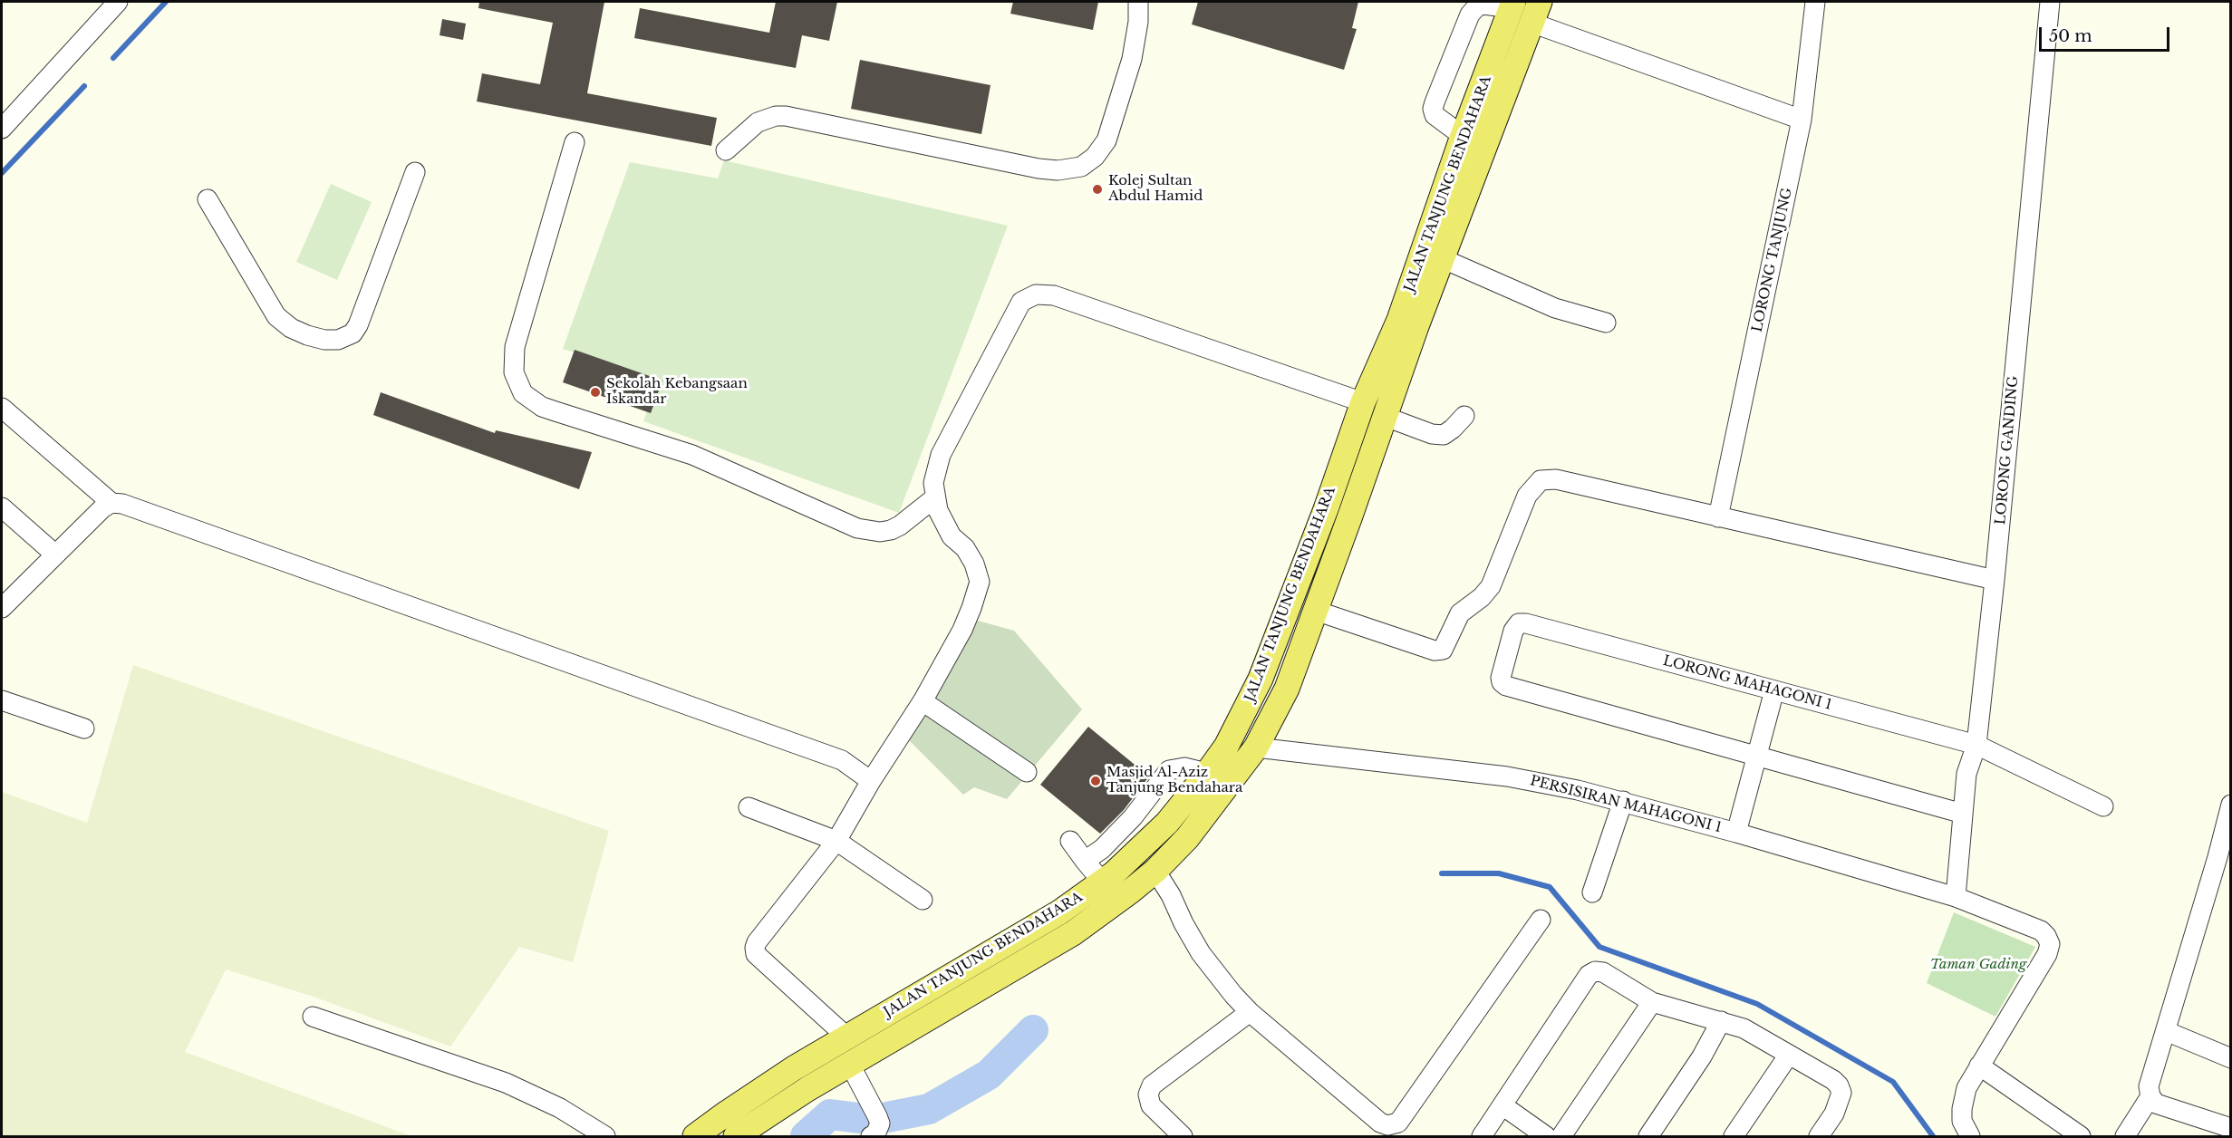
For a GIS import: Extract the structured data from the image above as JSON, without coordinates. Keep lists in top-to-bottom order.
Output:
{
  "streets": {
    "main road": ["JALAN TANJUNG BENDAHARA"],
    "street": [
      "LORONG TANJUNG",
      "LORONG GANDING",
      "LORONG MAHAGONI 1",
      "PERSISIRAN MAHAGONI 1"
    ]
  },
  "crossings": [
    ["JALAN TANJUNG BENDAHARA", "PERSISIRAN MAHAGONI 1"],
    ["LORONG GANDING", "LORONG MAHAGONI 1"],
    ["LORONG GANDING", "PERSISIRAN MAHAGONI 1"]
  ],
  "parks": ["Taman Gading"],
  "places": ["Kolej Sultan Abdul Hamid", "Sekolah Kebangsaan Iskandar", "Masjid Al-Aziz Tanjung Bendahara"],
  "scale_bar": "50 m"
}
